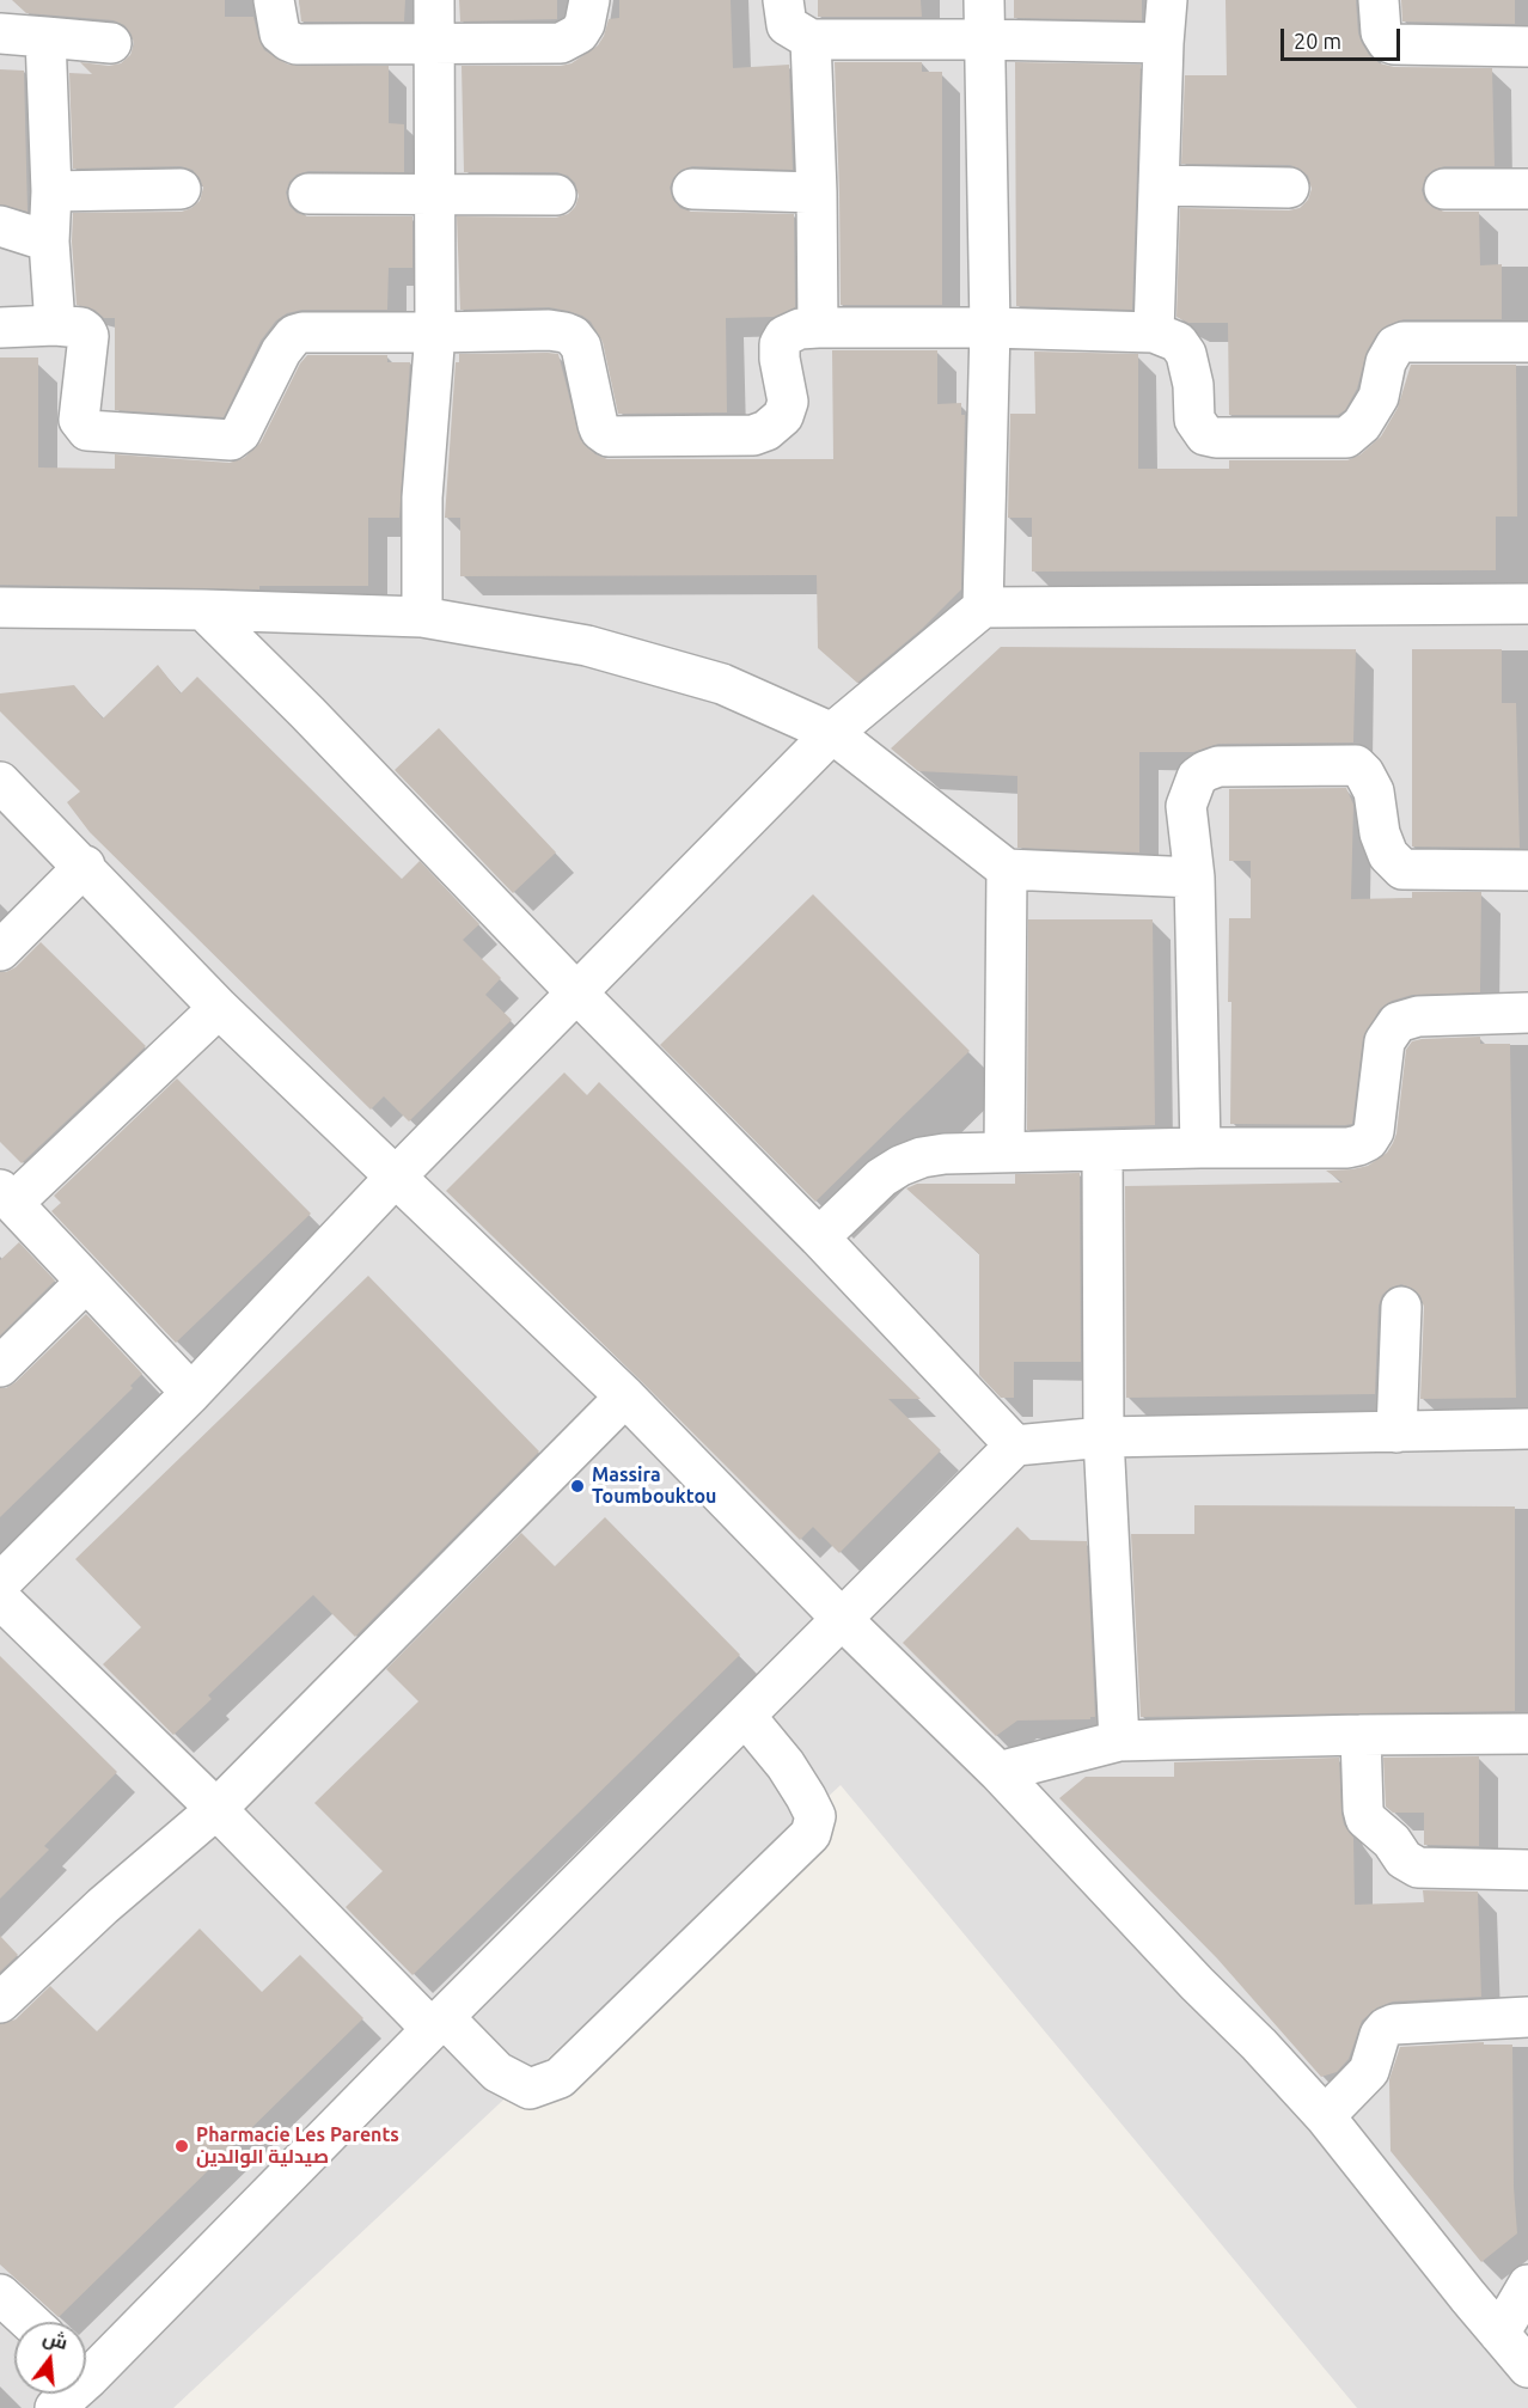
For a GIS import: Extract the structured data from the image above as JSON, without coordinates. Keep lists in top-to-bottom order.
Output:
{
  "places": ["Massira Toumbouktou", "Pharmacie Les Parents صيدلية الوالدين"],
  "scale_bar": "20 m",
  "north": "top"
}
